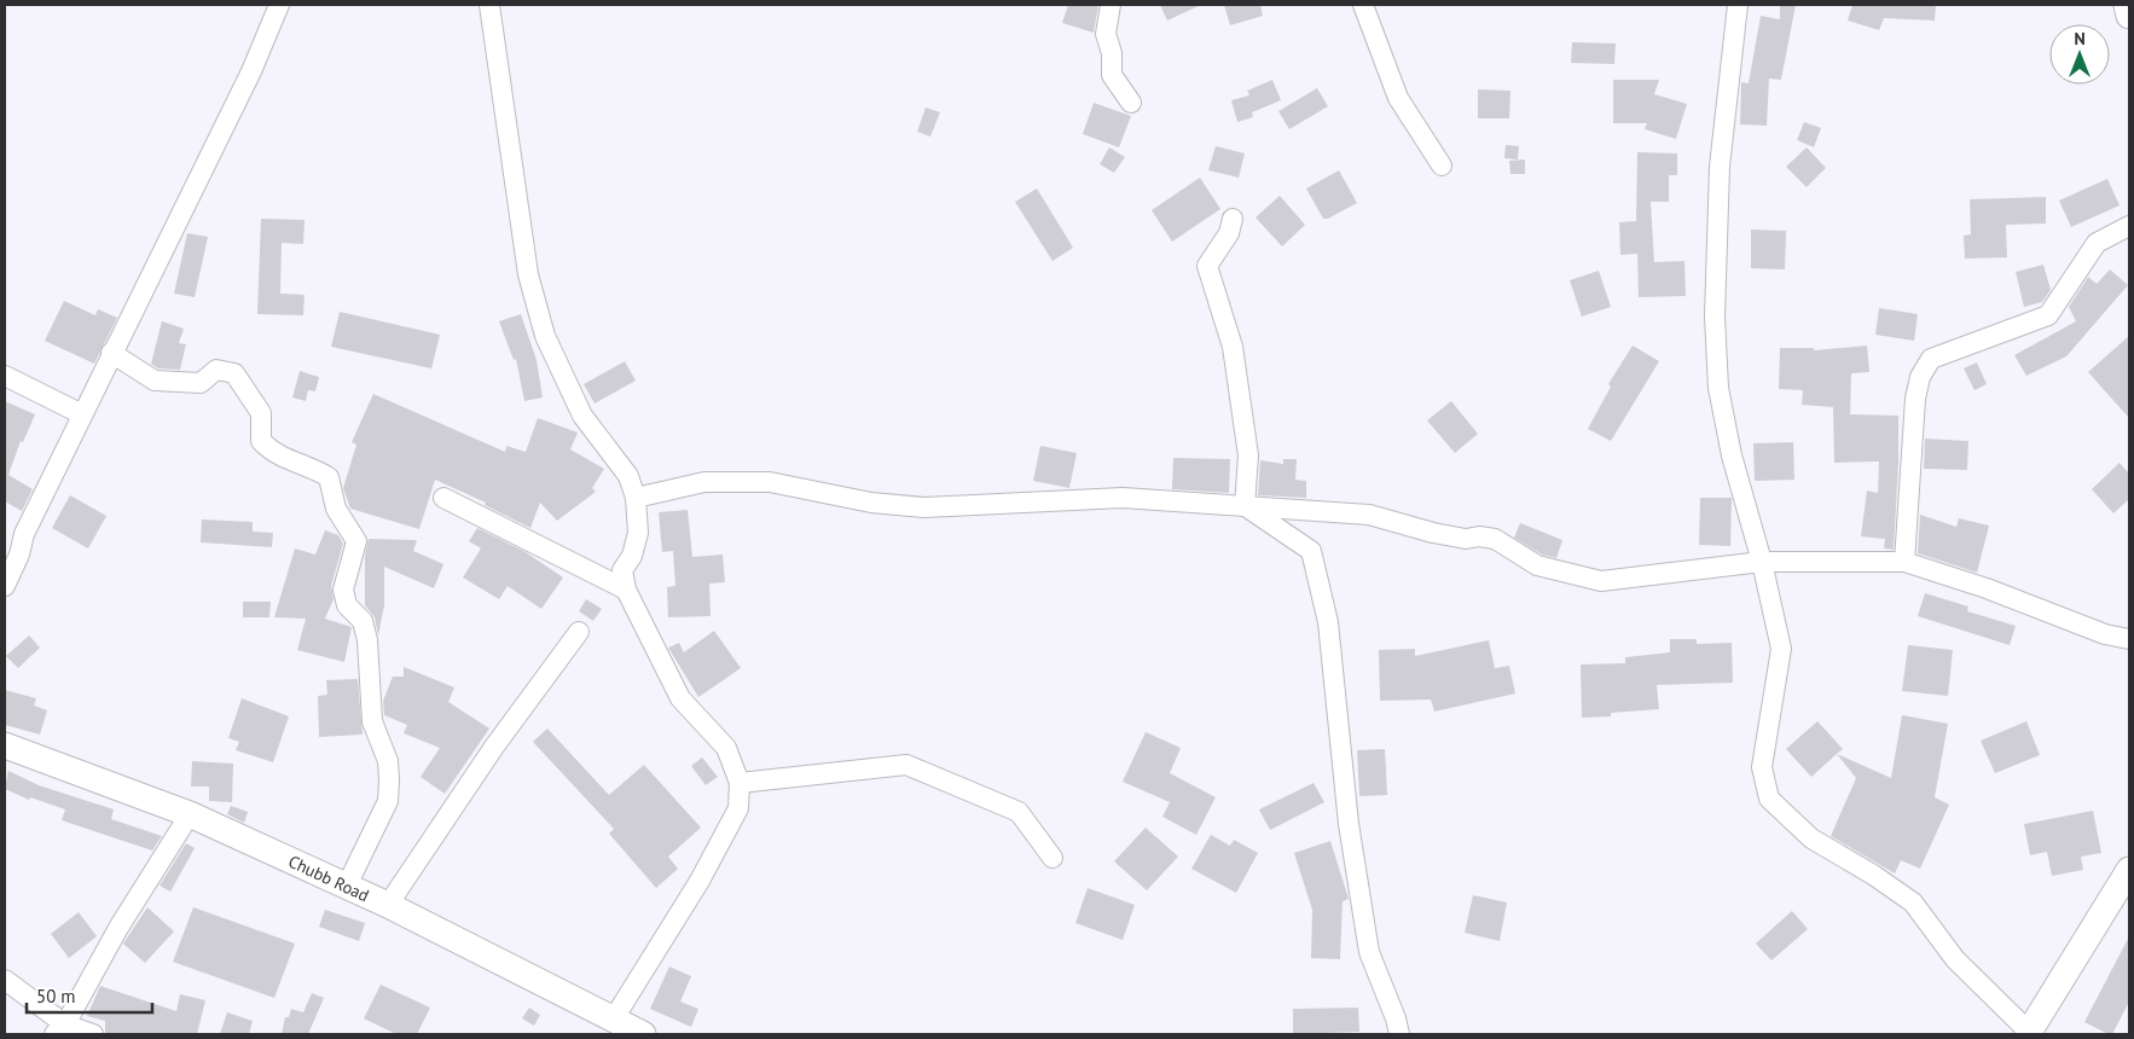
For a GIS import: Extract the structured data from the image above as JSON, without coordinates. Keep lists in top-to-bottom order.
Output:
{
  "streets": {
    "street": ["Chubb Road"]
  },
  "scale_bar": "50 m",
  "north": "top"
}
